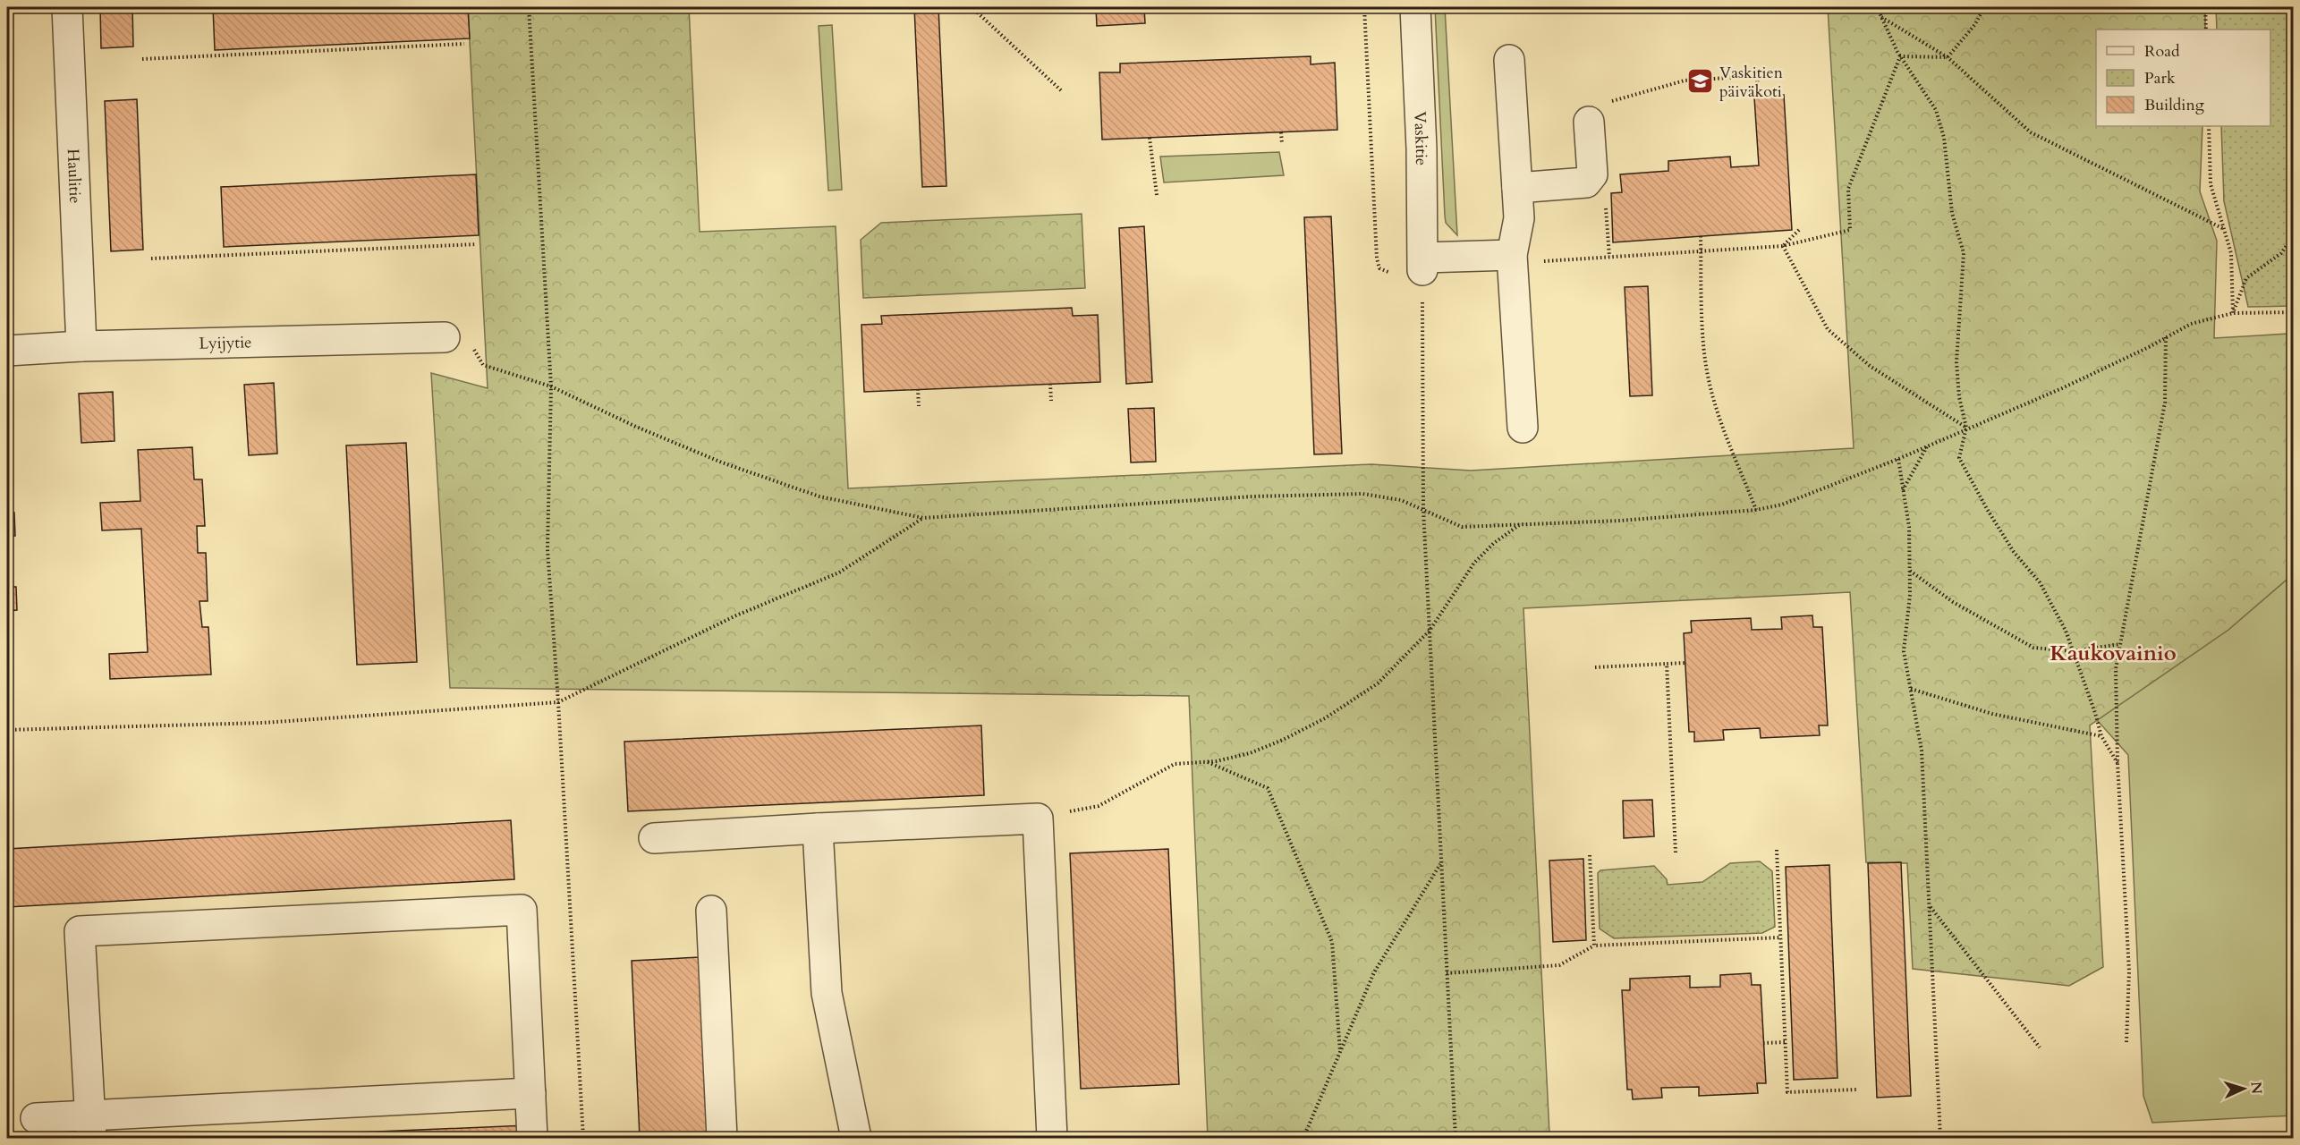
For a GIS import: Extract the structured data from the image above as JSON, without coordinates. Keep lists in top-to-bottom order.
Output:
{
  "streets": {
    "street": ["Vaskitie", "Haulitie", "Lyijytie"]
  },
  "crossings": [
    ["Haulitie", "Lyijytie"]
  ],
  "districts": ["Kaukovainio"],
  "places": {
    "school or university": ["Vaskitien päiväkoti"]
  },
  "legend": ["Road", "Park", "Building"],
  "north": "right"
}
